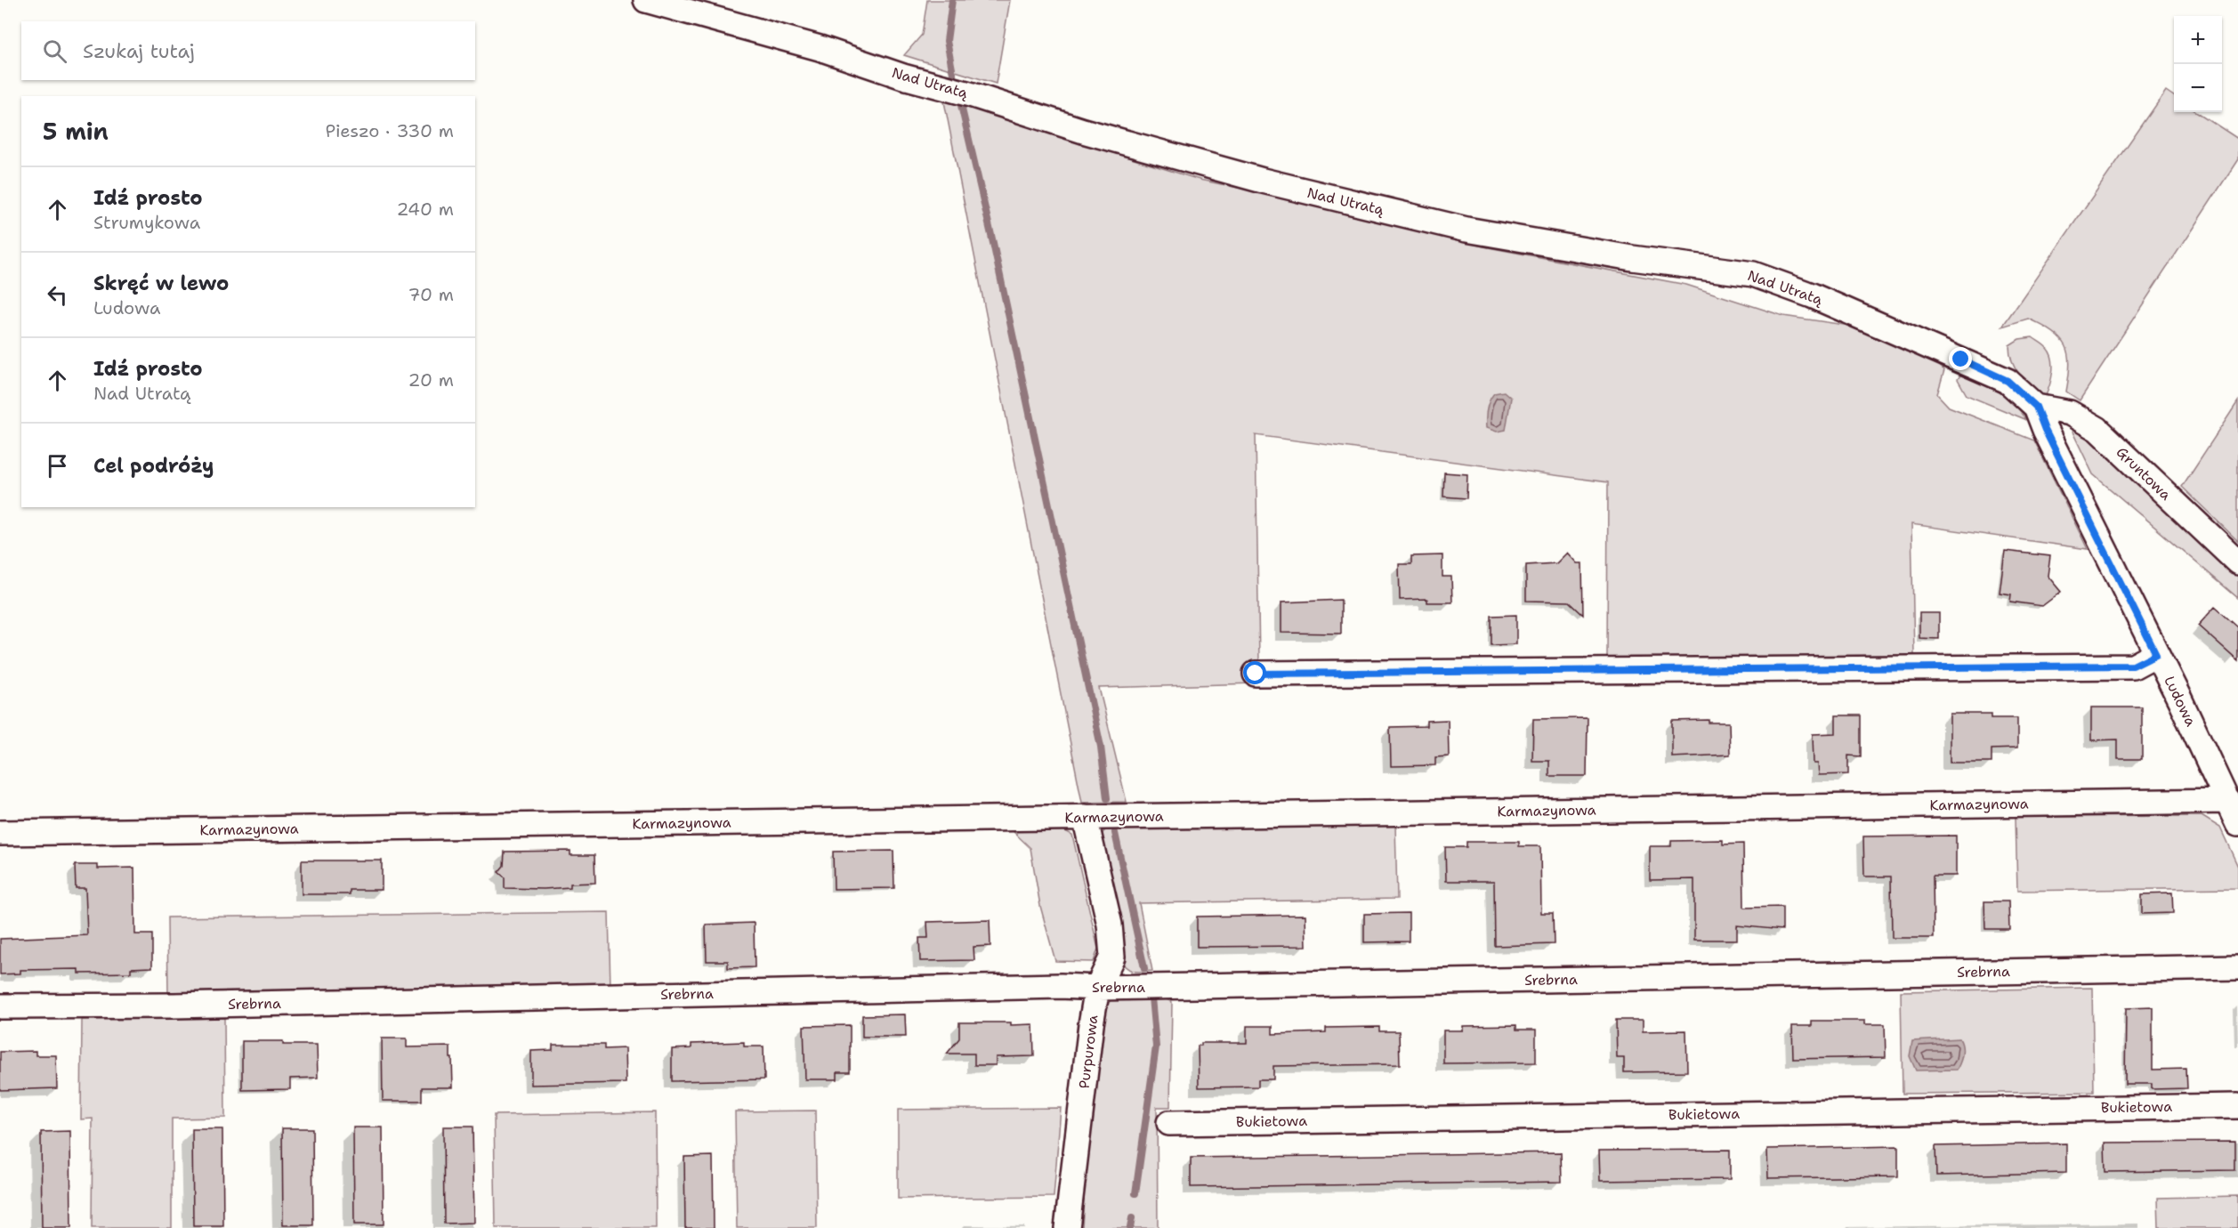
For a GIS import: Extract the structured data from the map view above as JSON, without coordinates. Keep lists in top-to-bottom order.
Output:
{
  "streets": {
    "street": [
      "Nad Utratą",
      "Gruntowa",
      "Ludowa",
      "Karmazynowa",
      "Srebrna",
      "Purpurowa",
      "Bukietowa"
    ]
  },
  "crossings": [
    ["Nad Utratą", "Gruntowa"],
    ["Nad Utratą", "Ludowa"],
    ["Gruntowa", "Ludowa"],
    ["Ludowa", "Karmazynowa"],
    ["Karmazynowa", "Purpurowa"],
    ["Srebrna", "Purpurowa"]
  ],
  "page": {
    "map_buttons": ["+", "−"],
    "search": "Szukaj tutaj",
    "heading": ["5 min", "Pieszo · 330 m"],
    "list": [
      ["Idź prosto", "Strumykowa", "240 m"],
      ["Skręć w lewo", "Ludowa", "70 m"],
      ["Idź prosto", "Nad Utratą", "20 m"],
      "Cel podróży"
    ]
  }
}
